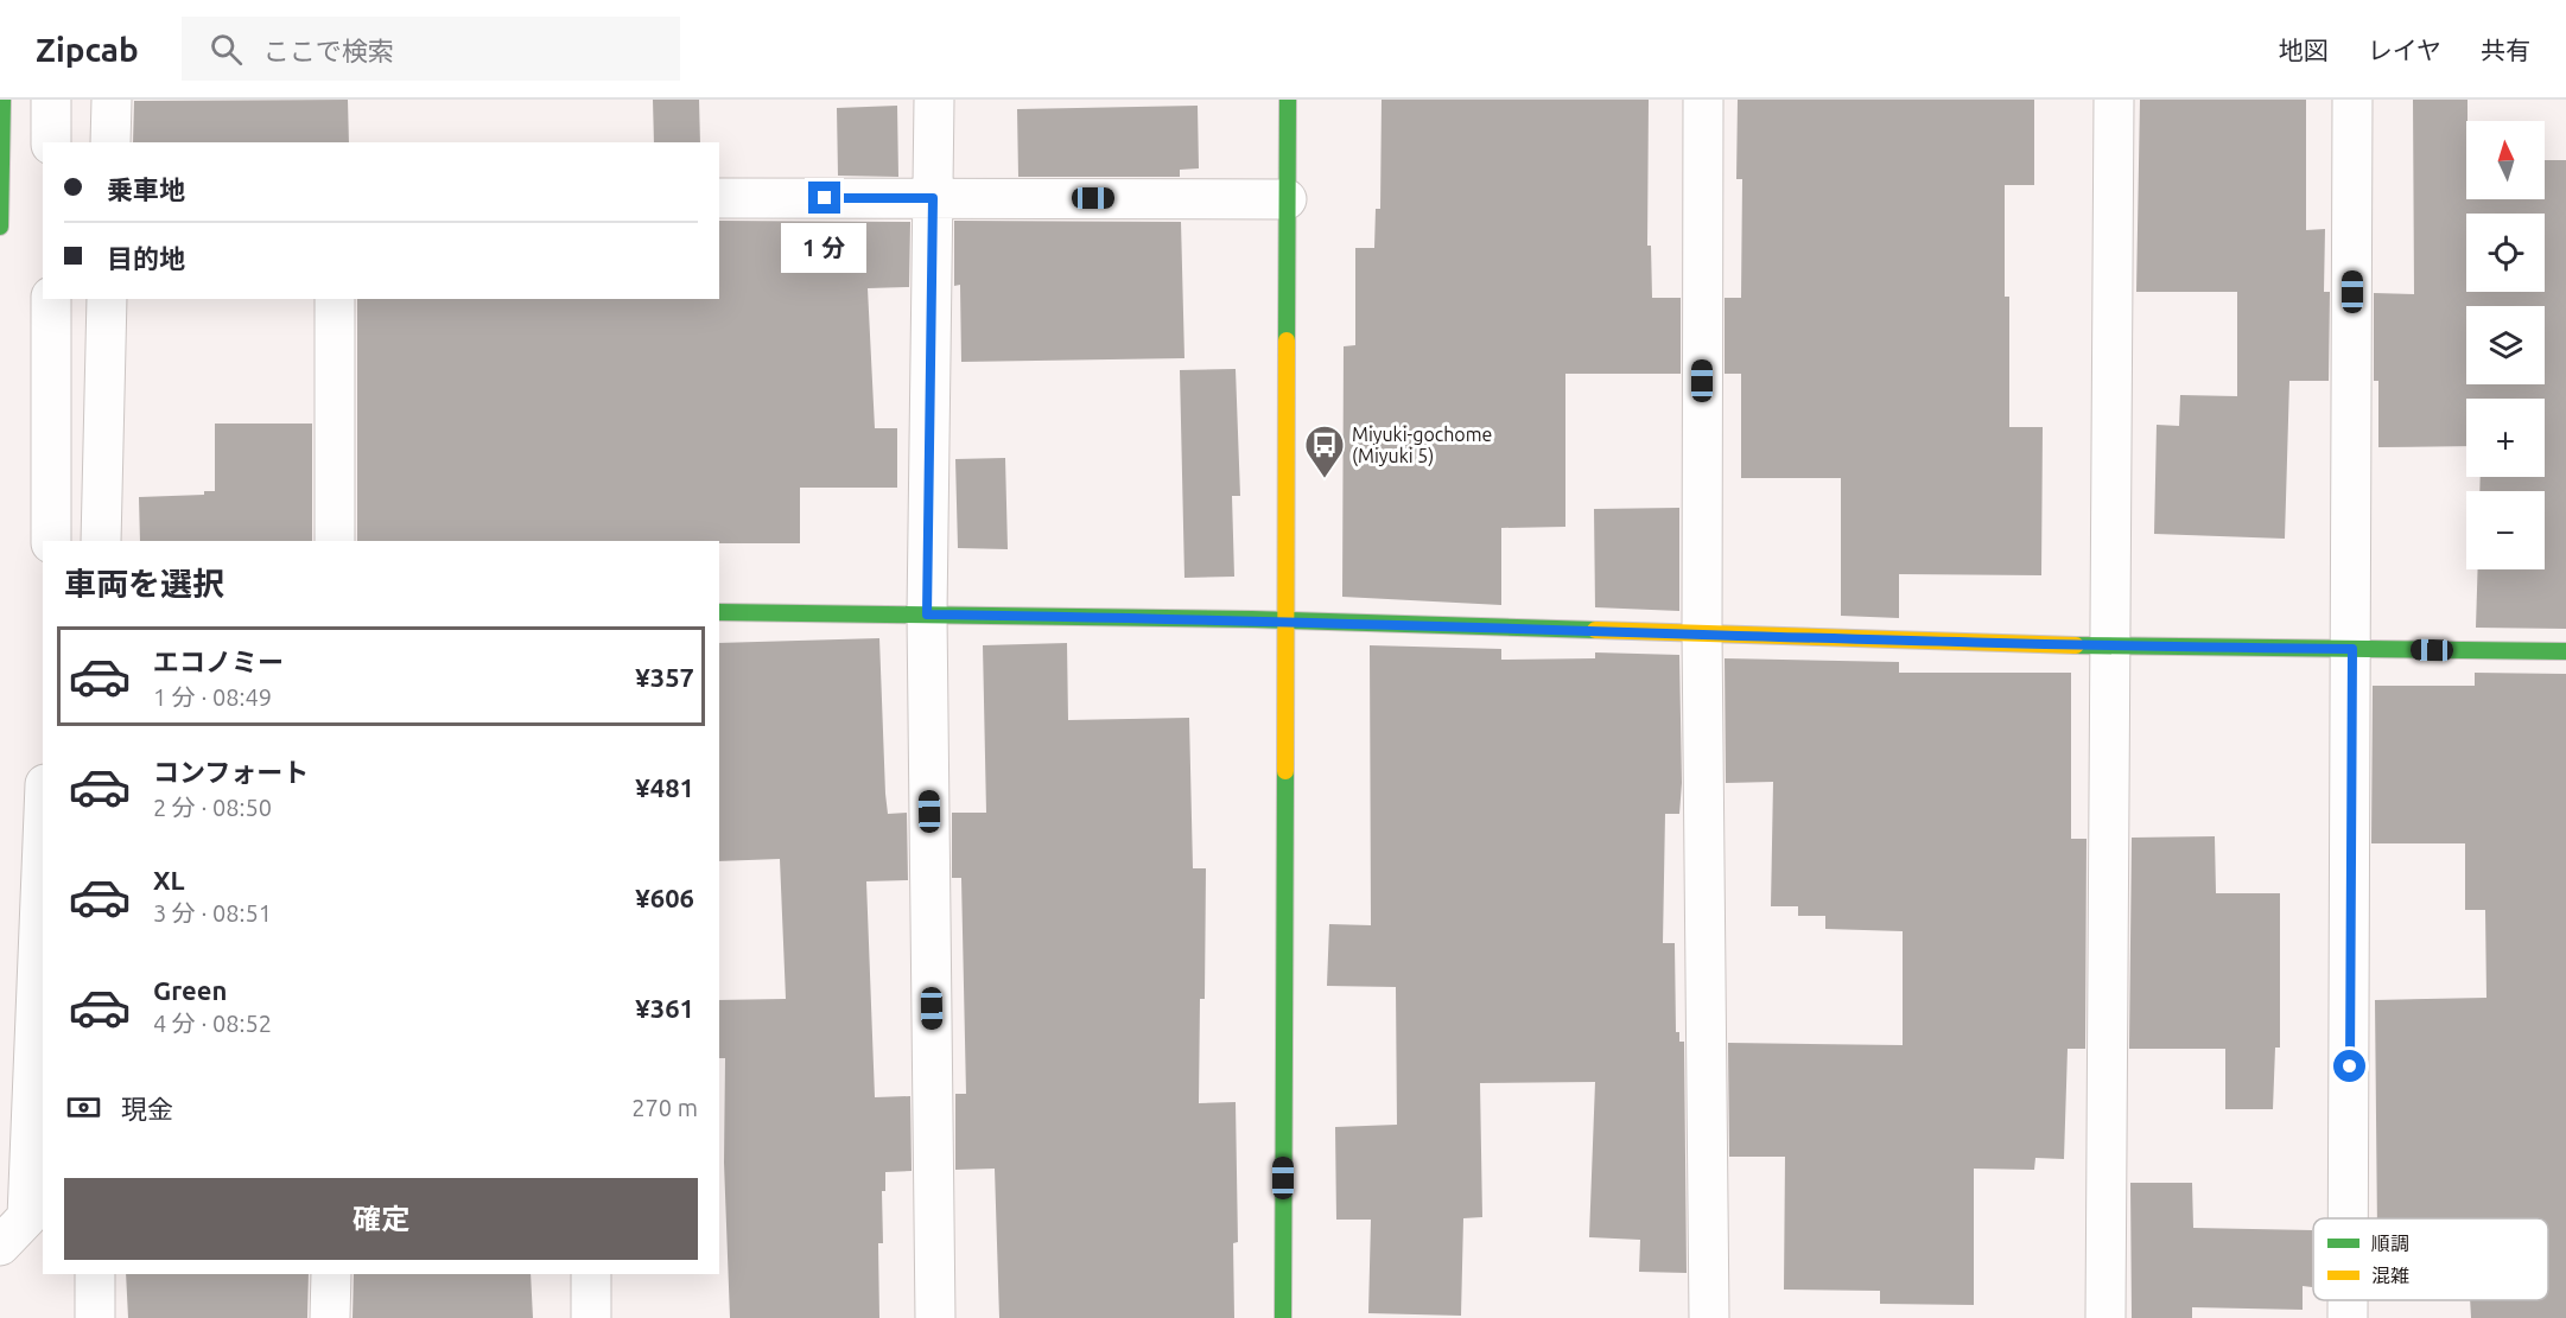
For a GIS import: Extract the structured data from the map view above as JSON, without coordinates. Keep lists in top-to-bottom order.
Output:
{
  "places": {
    "bus stop": ["Miyuki-gochome (Miyuki 5)"]
  },
  "legend": ["順調", "混雑"],
  "north": "top",
  "page": {
    "header": "Zipcab",
    "search": "ここで検索",
    "nav": ["地図", "レイヤ", "共有"],
    "map_buttons": ["+", "−"],
    "banner": ["乗車地", "目的地"],
    "bubble": "1 分",
    "heading": "車両を選択",
    "list": [
      {
        "name": "エコノミー",
        "note": "1 分 · 08:49",
        "value": "¥357"
      },
      {
        "name": "コンフォート",
        "note": "2 分 · 08:50",
        "value": "¥481"
      },
      {
        "name": "XL",
        "note": "3 分 · 08:51",
        "value": "¥606"
      },
      {
        "name": "Green",
        "note": "4 分 · 08:52",
        "value": "¥361"
      }
    ],
    "pay": ["現金", "270 m"],
    "buttons": "確定"
  }
}
